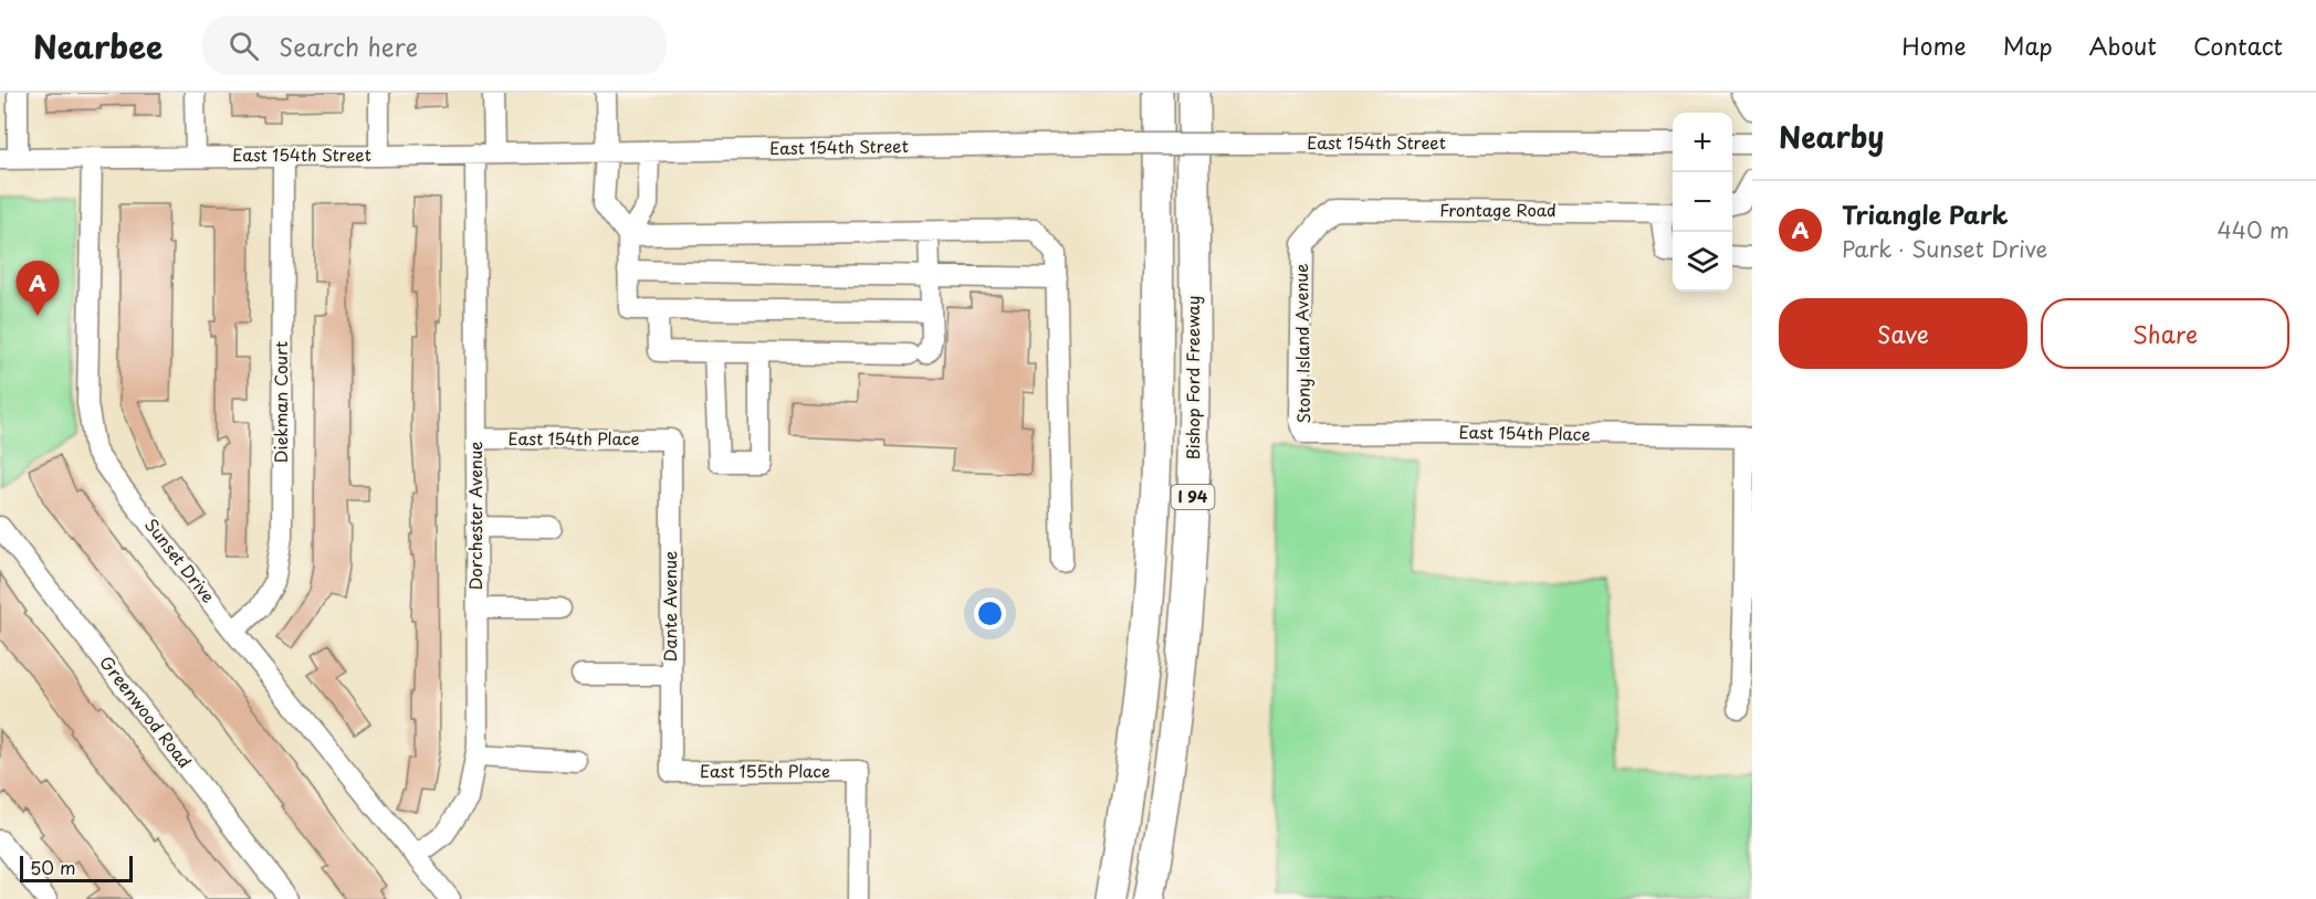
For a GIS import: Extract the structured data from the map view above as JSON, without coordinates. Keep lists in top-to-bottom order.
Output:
{
  "streets": {
    "highway": ["Bishop Ford Freeway", "I 94"],
    "street": [
      "East 154th Street",
      "Frontage Road",
      "Stony Island Avenue",
      "Diekman Court",
      "East 154th Place",
      "Dorchester Avenue",
      "Sunset Drive",
      "Dante Avenue",
      "Greenwood Road",
      "East 155th Place"
    ]
  },
  "crossings": [
    ["East 154th Street", "Diekman Court"],
    ["East 154th Street", "Dorchester Avenue"],
    ["East 154th Street", "Sunset Drive"],
    ["Frontage Road", "Stony Island Avenue"],
    ["Stony Island Avenue", "East 154th Place"],
    ["Diekman Court", "Sunset Drive"],
    ["East 154th Place", "Dorchester Avenue"],
    ["East 154th Place", "Dante Avenue"],
    ["Dorchester Avenue", "Sunset Drive"],
    ["Dante Avenue", "East 155th Place"]
  ],
  "scale_bar": "50 m",
  "page": {
    "header": "Nearbee",
    "search": "Search here",
    "nav": [
      "Home",
      "Map",
      "About",
      "Contact"
    ],
    "heading": "Nearby",
    "map_buttons": ["+", "−"],
    "list": [
      {
        "mark": "A",
        "name": "Triangle Park",
        "note": "Park · Sunset Drive",
        "value": "440 m"
      }
    ],
    "pins": "A",
    "buttons": ["Save", "Share"],
    "scale": "50 m"
  }
}
